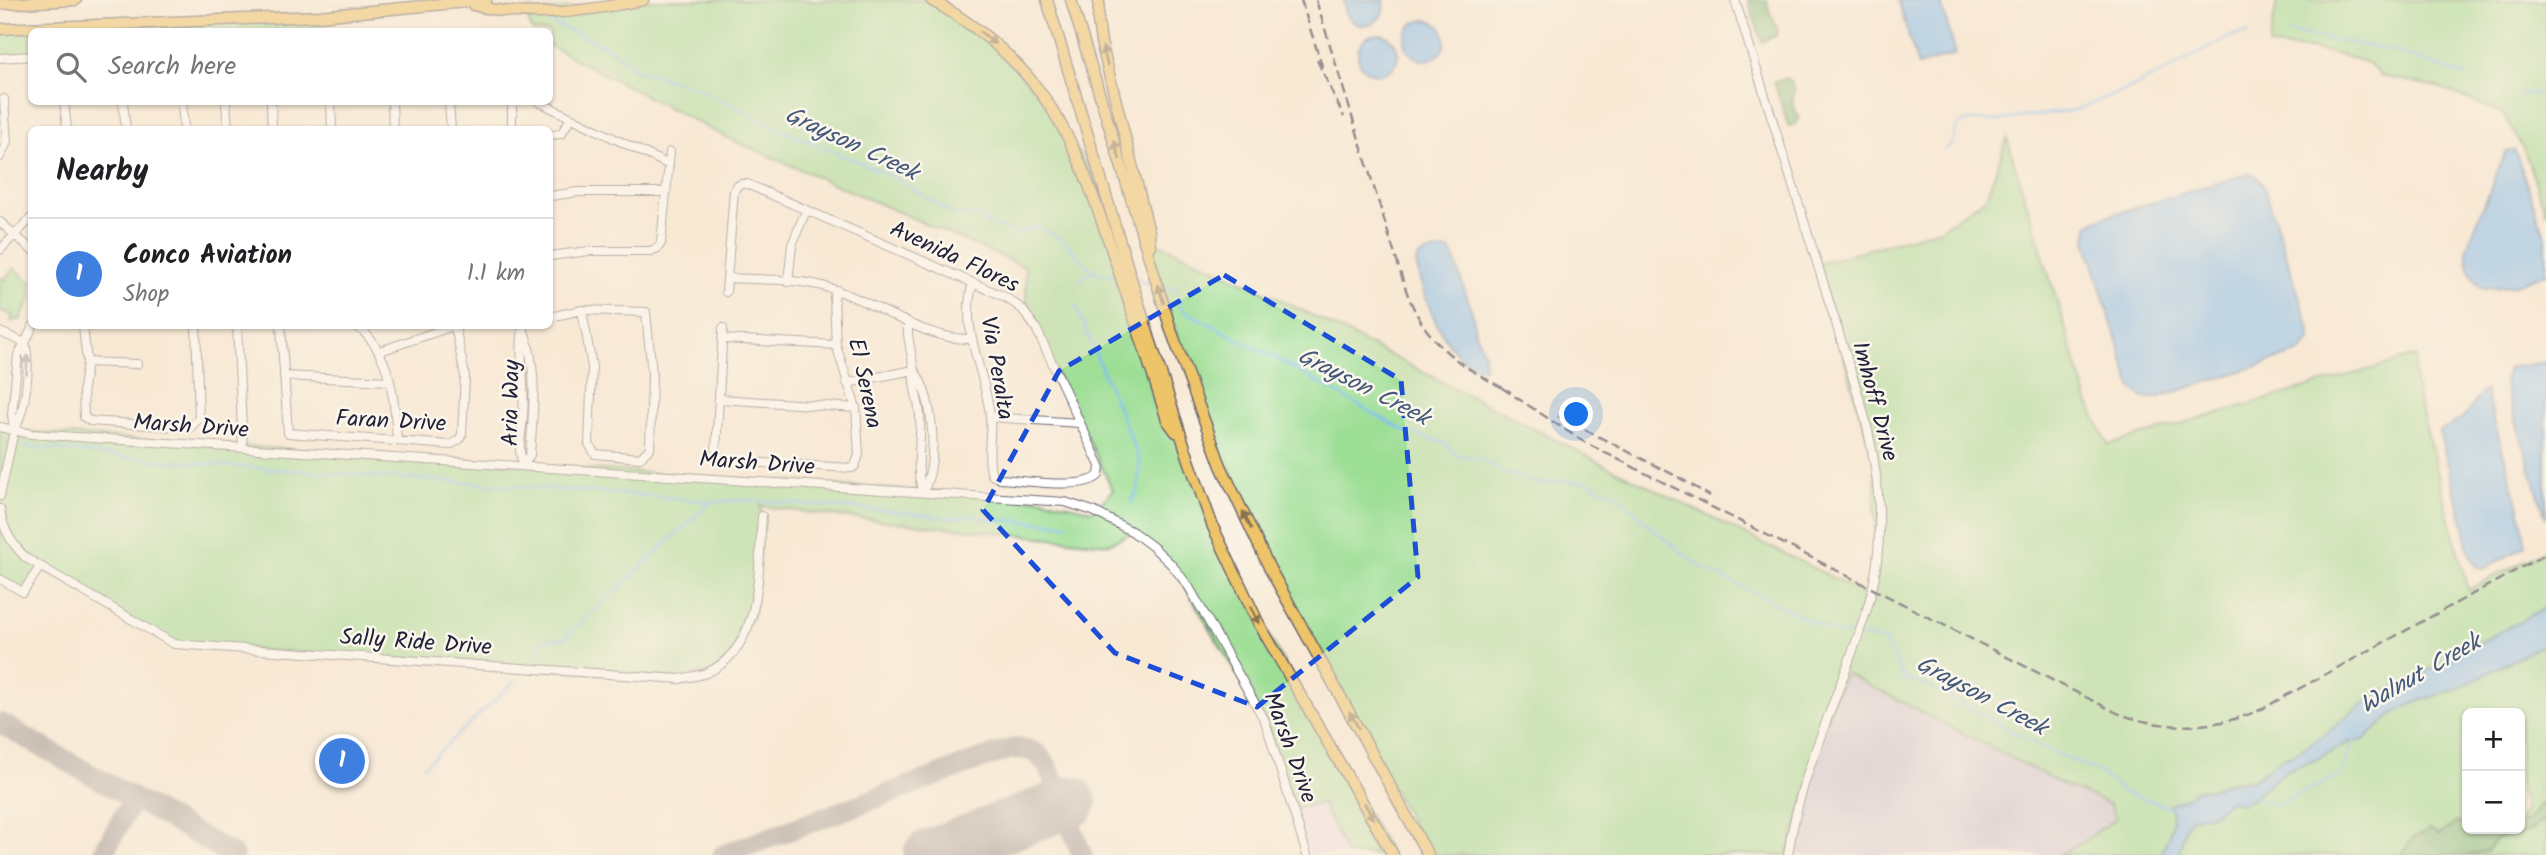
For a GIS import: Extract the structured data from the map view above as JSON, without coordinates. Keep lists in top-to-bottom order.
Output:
{
  "streets": {
    "street": [
      "Avenida Flores",
      "Via Peralta",
      "El Serena",
      "Imhoff Drive",
      "Aria Way",
      "Faran Drive",
      "Marsh Drive",
      "Sally Ride Drive"
    ]
  },
  "crossings": [
    ["Avenida Flores", "Via Peralta"],
    ["Aria Way", "Marsh Drive"]
  ],
  "water": ["Grayson Creek", "Walnut Creek"],
  "page": {
    "search": "Search here",
    "heading": "Nearby",
    "list": [
      {
        "mark": "1",
        "name": "Conco Aviation",
        "note": "Shop",
        "value": "1.1 km"
      }
    ],
    "map_buttons": ["+", "−"],
    "pins": "1"
  }
}
